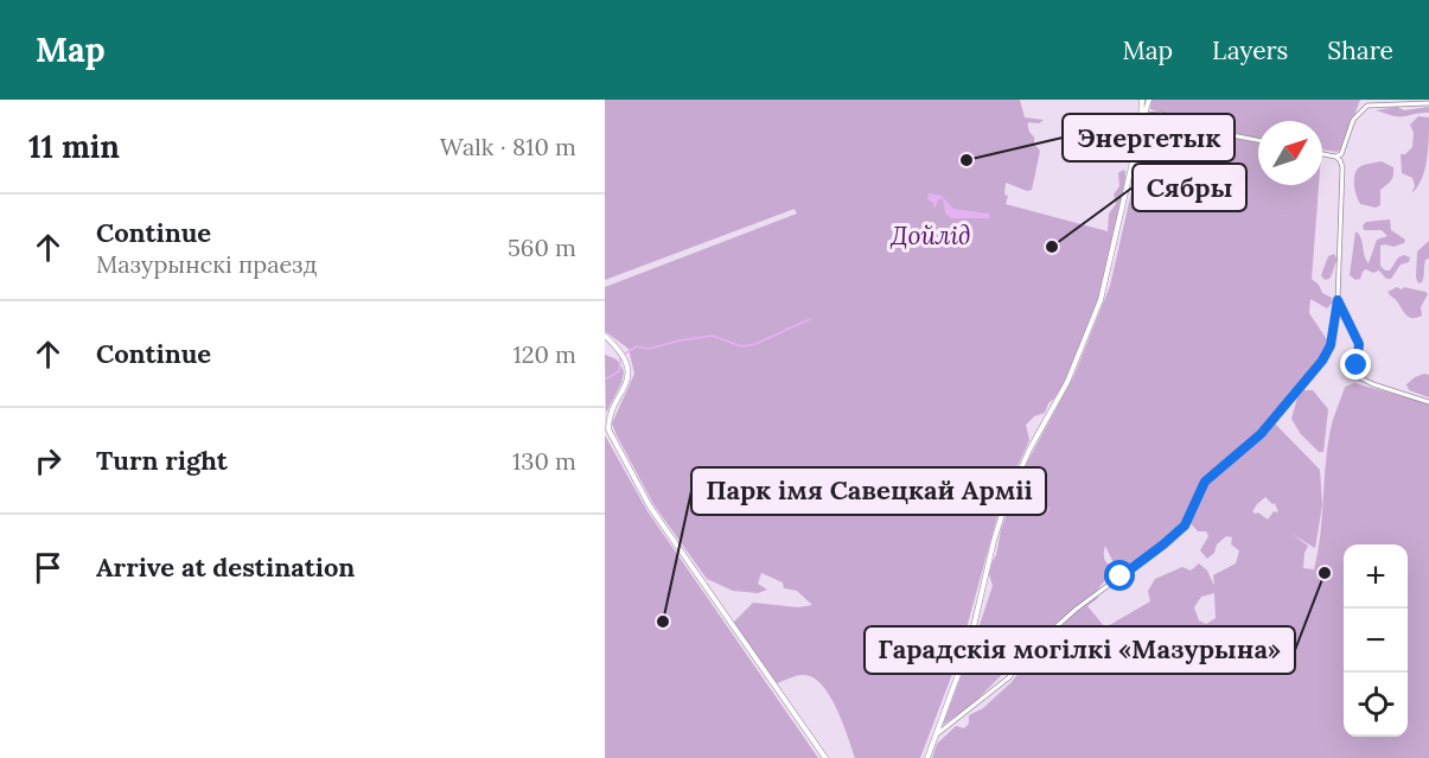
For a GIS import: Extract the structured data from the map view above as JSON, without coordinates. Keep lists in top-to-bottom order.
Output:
{
  "parks": ["Дойлід"],
  "places": [
    "Энергетык",
    "Сябры",
    "Гарадскія могілкі «Мазурына»",
    "Парк імя Савецкай Арміі"
  ],
  "north": "top right",
  "page": {
    "header": "Map",
    "nav": ["Map", "Layers", "Share"],
    "heading": ["11 min", "Walk · 810 m"],
    "list": [
      ["Continue", "Мазурынскі праезд", "560 m"],
      ["Continue", "120 m"],
      ["Turn right", "130 m"],
      "Arrive at destination"
    ],
    "map_buttons": ["+", "−"]
  }
}
